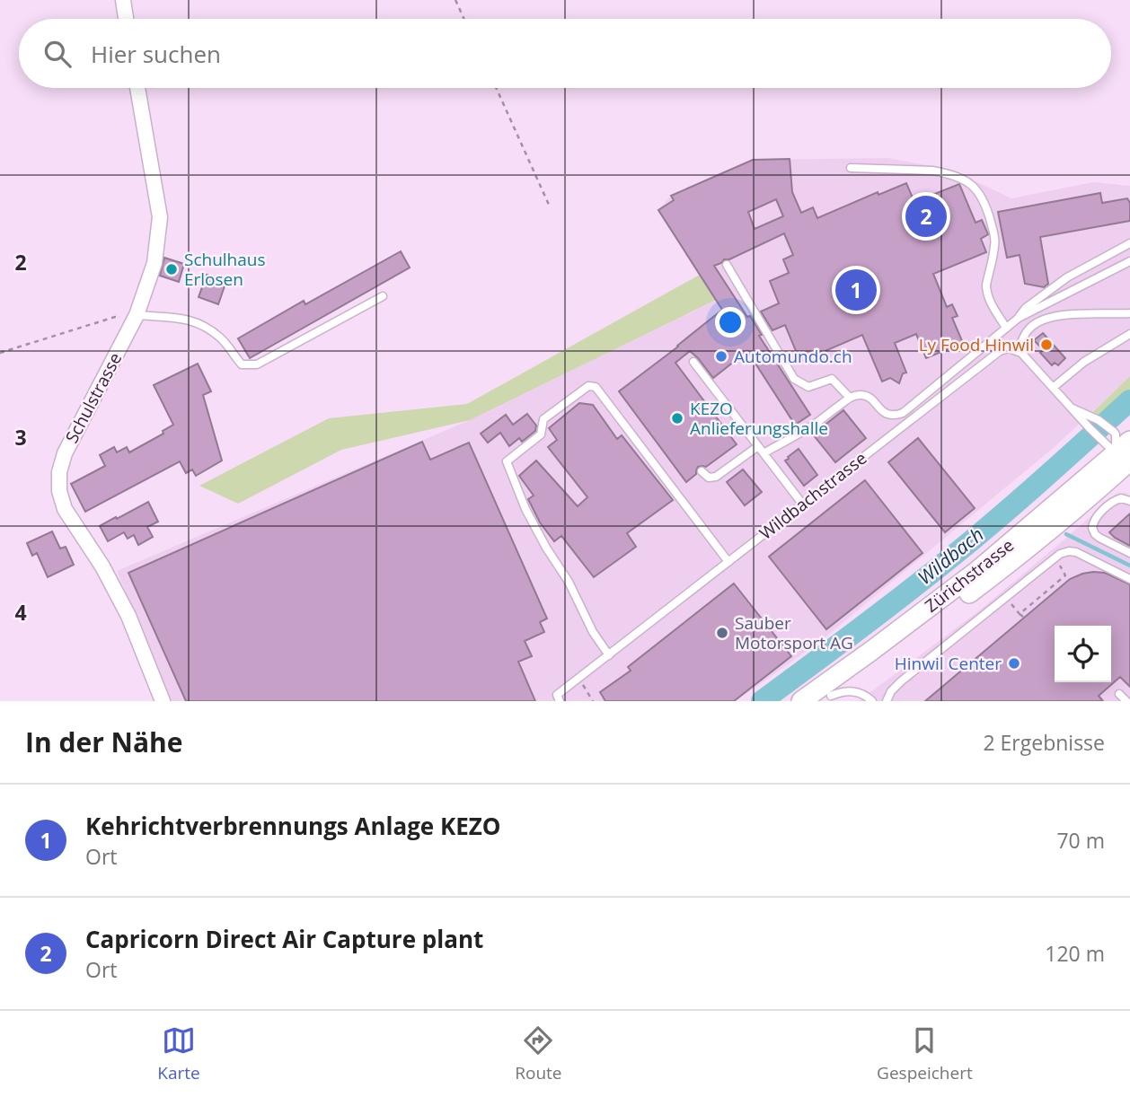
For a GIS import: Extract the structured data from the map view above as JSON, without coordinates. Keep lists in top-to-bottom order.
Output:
{
  "streets": {
    "main road": ["Zürichstrasse"],
    "street": ["Schulstrasse"],
    "lane": ["Wildbachstrasse"]
  },
  "water": ["Wildbach"],
  "places": [
    "Schulhaus Erlosen",
    "Ly Food Hinwil",
    "Automundo.ch",
    "KEZO Anlieferungshalle",
    "Sauber Motorsport AG",
    "Hinwil Center"
  ],
  "page": {
    "search": "Hier suchen",
    "pins": ["2", "1"],
    "heading": ["In der Nähe", "2 Ergebnisse"],
    "list": [
      {
        "mark": "1",
        "name": "Kehrichtverbrennungs Anlage KEZO",
        "note": "Ort",
        "value": "70 m"
      },
      {
        "mark": "2",
        "name": "Capricorn Direct Air Capture plant",
        "note": "Ort",
        "value": "120 m"
      }
    ],
    "nav": ["Karte", "Route", "Gespeichert"]
  },
  "grid": {
    "rows": ["2", "3", "4"]
  }
}
